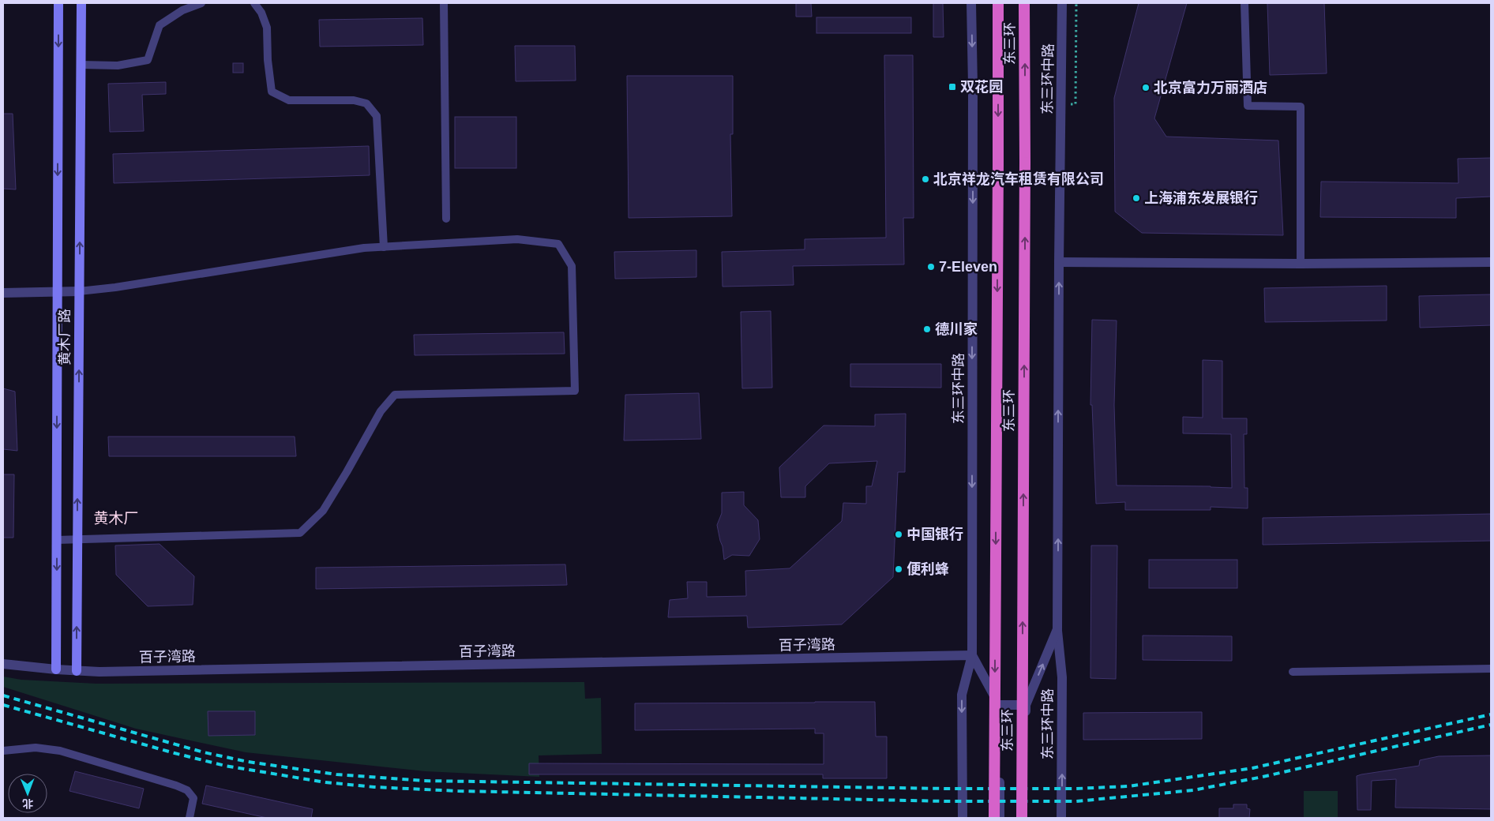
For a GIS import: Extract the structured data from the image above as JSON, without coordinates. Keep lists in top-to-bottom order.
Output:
{
  "streets": {
    "highway": ["东三环"],
    "main road": ["黄木厂路"],
    "street": ["东三环中路", "百子湾路"]
  },
  "crossings": [
    ["东三环中路", "百子湾路"],
    ["黄木厂路", "百子湾路"]
  ],
  "districts": ["黄木厂"],
  "places": {
    "transit": ["双花园"],
    "other": [
      "北京富力万丽酒店",
      "北京祥龙汽车租赁有限公司",
      "上海浦东发展银行",
      "7-Eleven",
      "德川家",
      "中国银行",
      "便利蜂"
    ]
  },
  "north": "bottom"
}
